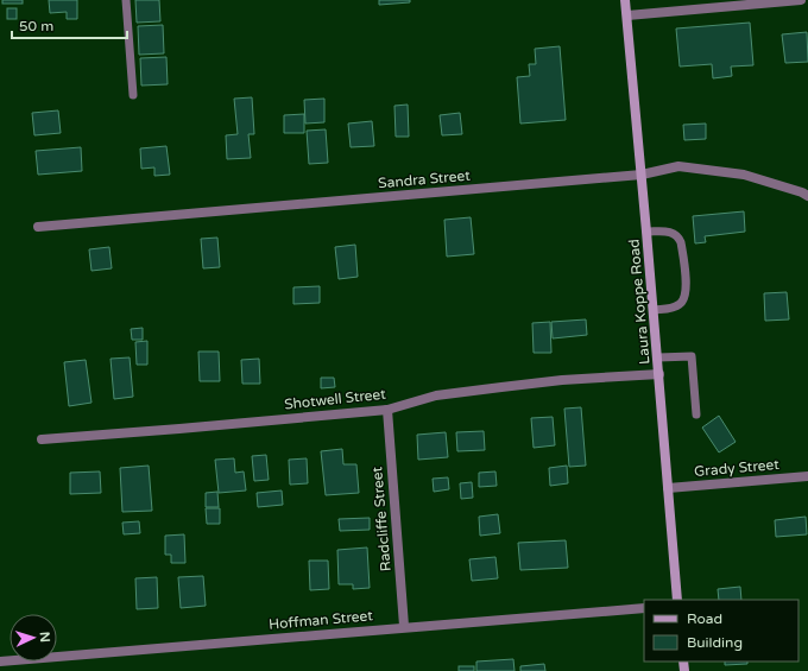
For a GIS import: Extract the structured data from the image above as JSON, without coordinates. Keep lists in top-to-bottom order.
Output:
{
  "streets": {
    "street": [
      "Sandra Street",
      "Laura Koppe Road",
      "Shotwell Street",
      "Grady Street",
      "Radcliffe Street",
      "Hoffman Street"
    ]
  },
  "crossings": [
    ["Sandra Street", "Laura Koppe Road"],
    ["Laura Koppe Road", "Shotwell Street"],
    ["Laura Koppe Road", "Grady Street"],
    ["Shotwell Street", "Radcliffe Street"],
    ["Radcliffe Street", "Hoffman Street"]
  ],
  "legend": ["Road", "Building"],
  "scale_bar": "50 m",
  "north": "right"
}
